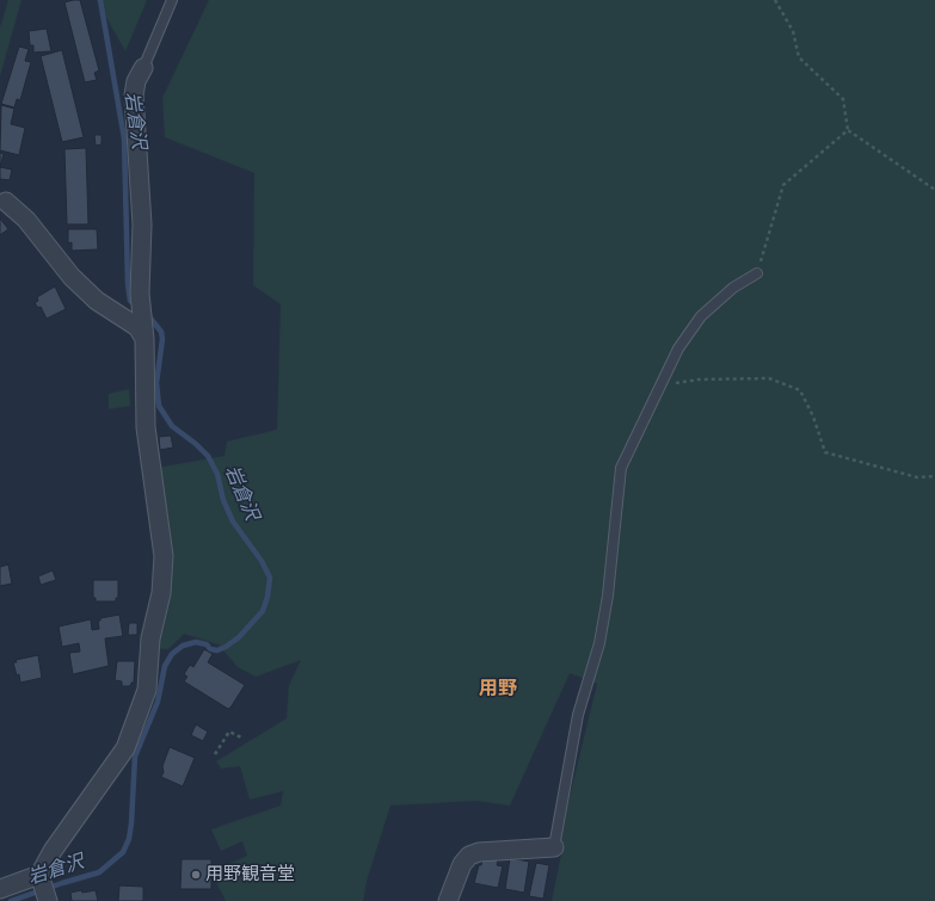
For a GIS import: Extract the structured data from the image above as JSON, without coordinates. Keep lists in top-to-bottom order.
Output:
{
  "districts": ["用野"],
  "water": ["岩倉沢"],
  "places": ["用野観音堂"]
}
